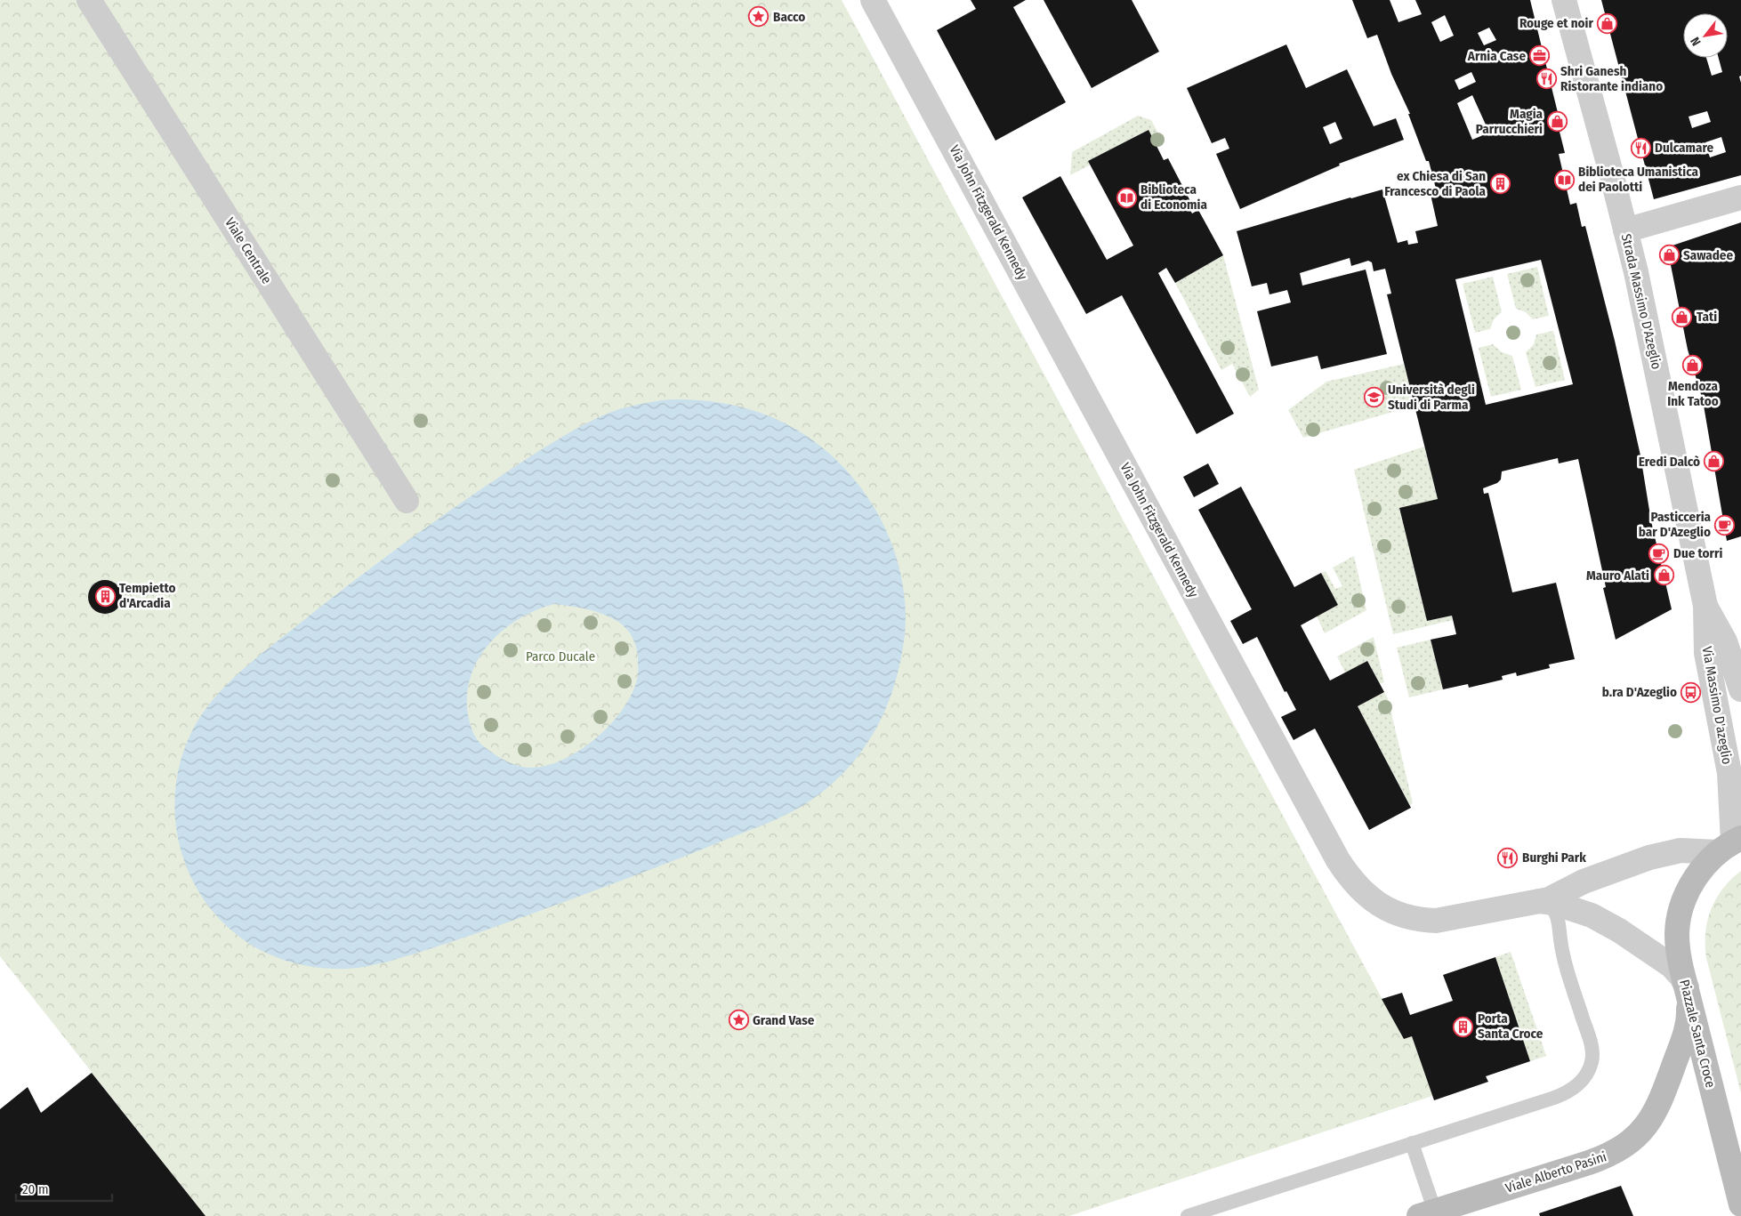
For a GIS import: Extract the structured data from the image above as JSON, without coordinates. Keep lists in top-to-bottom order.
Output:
{
  "streets": {
    "main road": ["Piazzale Santa Croce", "Viale Alberto Pasini"],
    "street": [
      "Via John Fitzgerald Kennedy",
      "Viale Centrale",
      "Strada Massimo D'Azeglio",
      "Via Massimo D'azeglio"
    ]
  },
  "crossings": [
    ["Via John Fitzgerald Kennedy", "Via Massimo D'azeglio"],
    ["Via John Fitzgerald Kennedy", "Piazzale Santa Croce"],
    ["Via John Fitzgerald Kennedy", "Viale Alberto Pasini"],
    ["Strada Massimo D'Azeglio", "Via Massimo D'azeglio"],
    ["Via Massimo D'azeglio", "Piazzale Santa Croce"],
    ["Piazzale Santa Croce", "Viale Alberto Pasini"]
  ],
  "parks": ["Parco Ducale"],
  "places": {
    "place": ["Bacco", "Grand Vase"],
    "shop": [
      "Rouge et noir",
      "Magia Parrucchieri",
      "Sawadee",
      "Tati",
      "Mendoza Ink Tatoo",
      "Eredi Dalcò",
      "Mauro Alati"
    ],
    "office": ["Arnia Case"],
    "restaurant": ["Shri Ganesh Ristorante indiano", "Dulcamare", "Burghi Park"],
    "library": ["Biblioteca Umanistica dei Paolotti", "Biblioteca di Economia"],
    "building": ["ex Chiesa di San Francesco di Paola", "Tempietto d'Arcadia", "Porta Santa Croce"],
    "school or university": ["Università degli Studi di Parma"],
    "cafe": ["Pasticceria bar D'Azeglio", "Due torri"],
    "bus stop": ["b.ra D'Azeglio"]
  },
  "scale_bar": "20 m",
  "north": "bottom left"
}
